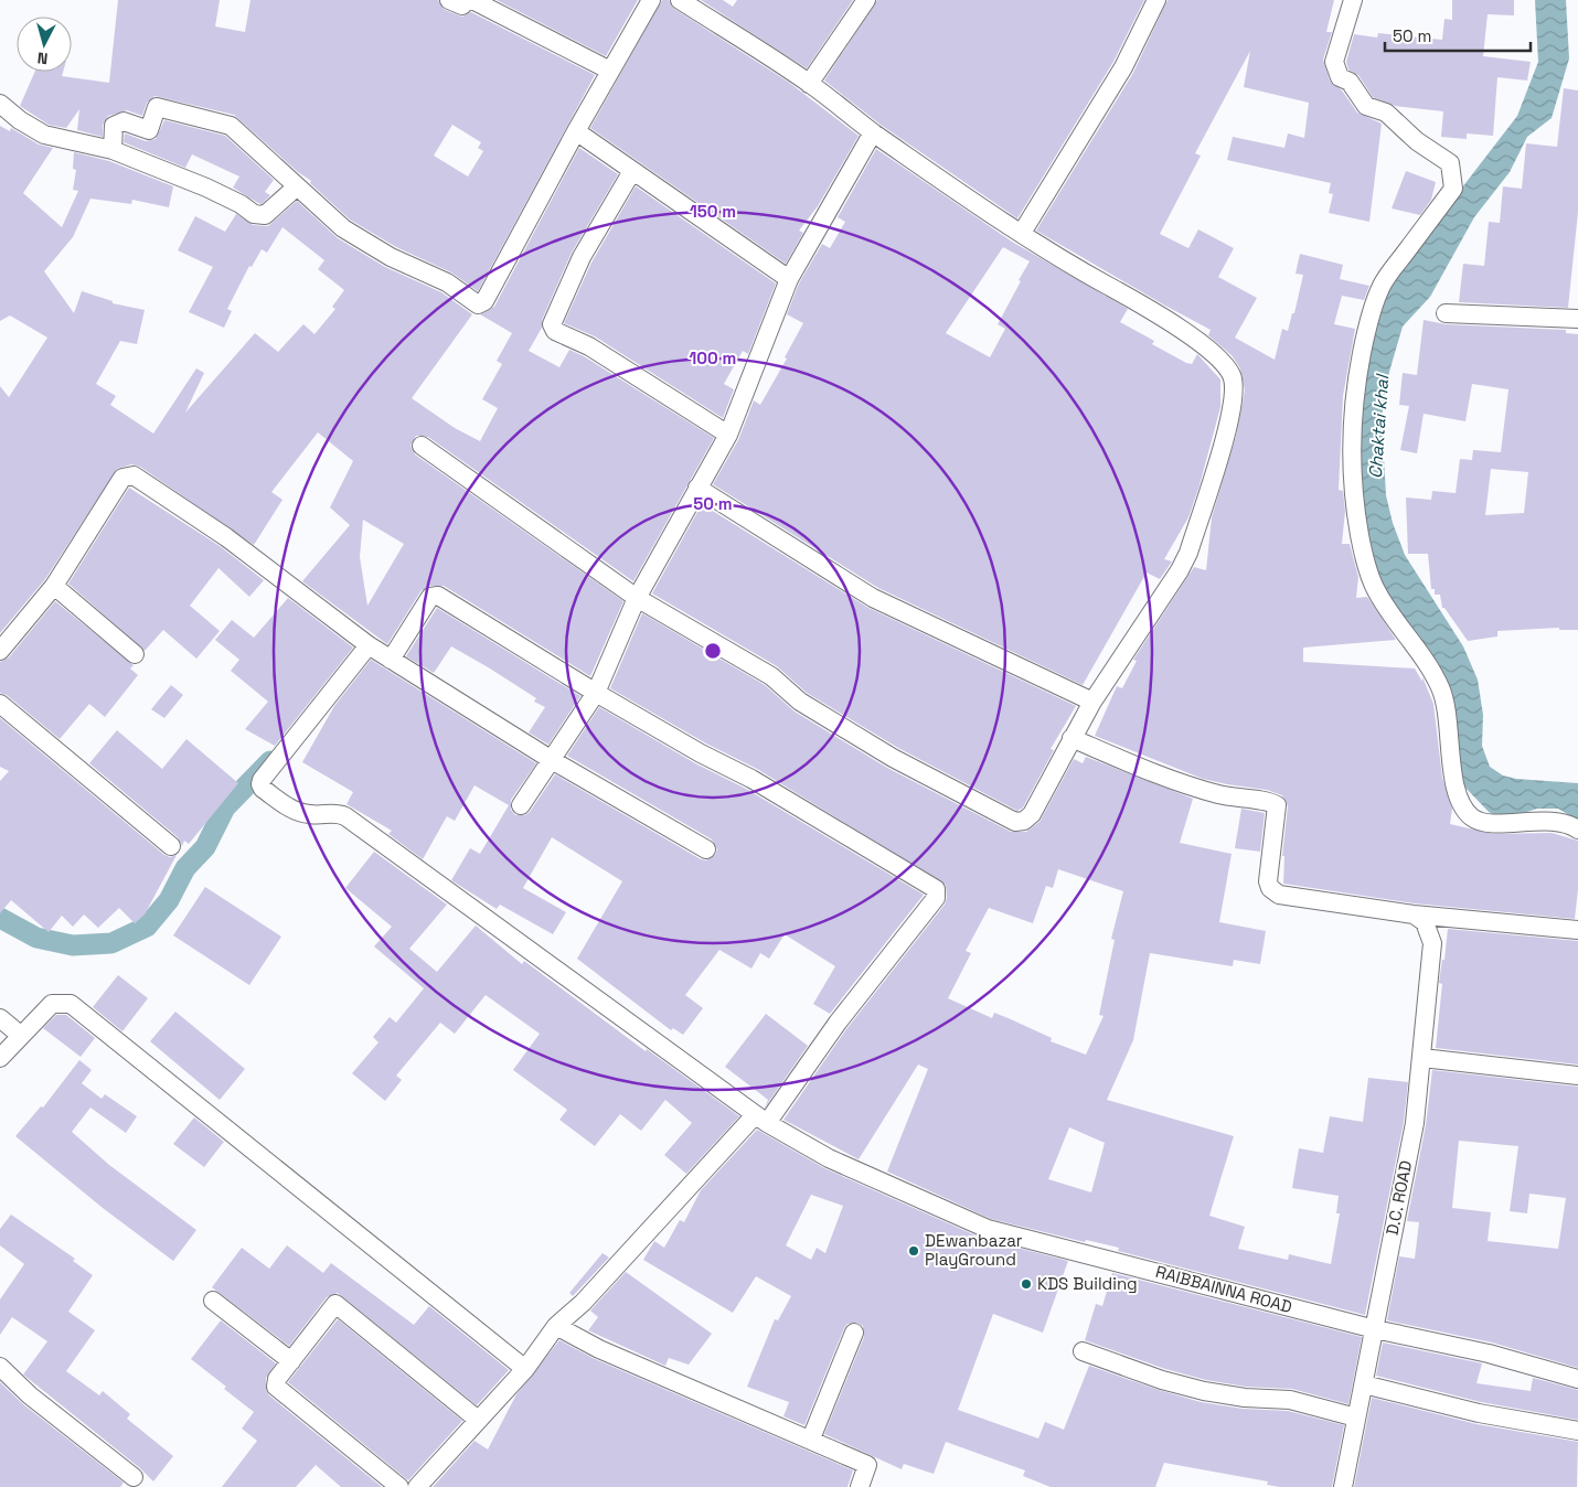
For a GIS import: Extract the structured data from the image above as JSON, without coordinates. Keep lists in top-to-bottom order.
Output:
{
  "streets": {
    "street": ["D.C. ROAD", "RAIBBAINNA ROAD"]
  },
  "crossings": [
    ["D.C. ROAD", "RAIBBAINNA ROAD"]
  ],
  "water": ["Chaktai khal"],
  "places": ["DEwanbazar PlayGround", "KDS Building"],
  "scale_bar": "50 m",
  "north": "bottom",
  "rings": ["150 m", "100 m", "50 m"]
}
